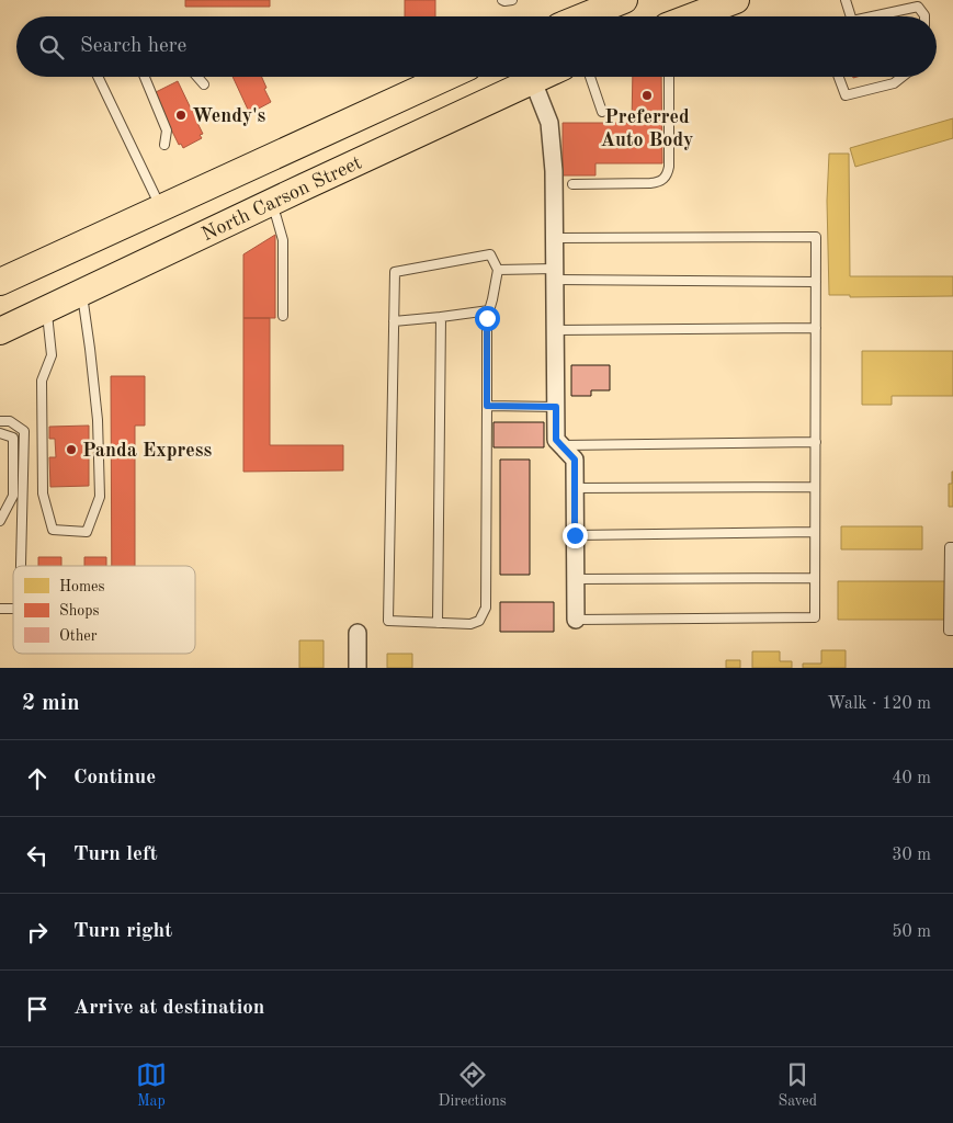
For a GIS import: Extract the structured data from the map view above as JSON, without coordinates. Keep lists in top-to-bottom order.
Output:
{
  "streets": {
    "main road": ["North Carson Street"]
  },
  "places": ["Preferred Auto Body", "Wendy's", "Panda Express"],
  "legend": ["Homes", "Shops", "Other"],
  "page": {
    "search": "Search here",
    "heading": ["2 min", "Walk · 120 m"],
    "list": [
      ["Continue", "40 m"],
      ["Turn left", "30 m"],
      ["Turn right", "50 m"],
      "Arrive at destination"
    ],
    "nav": ["Map", "Directions", "Saved"]
  }
}
